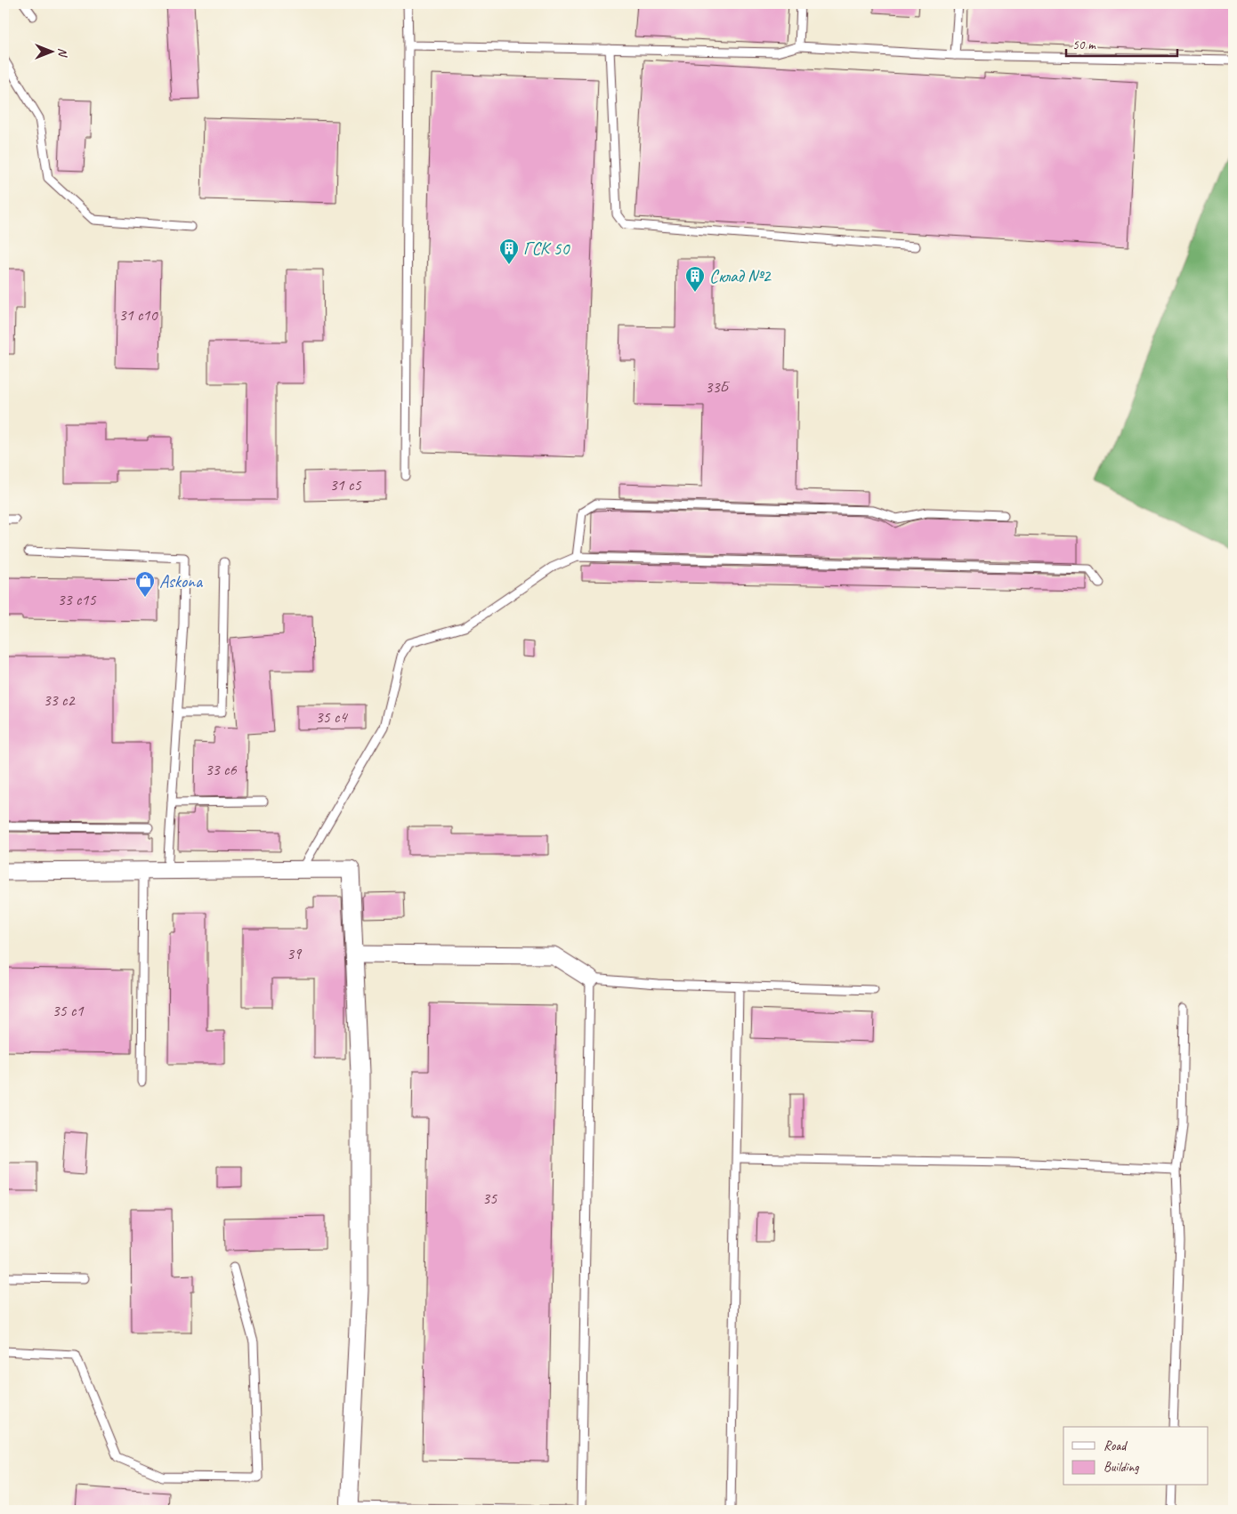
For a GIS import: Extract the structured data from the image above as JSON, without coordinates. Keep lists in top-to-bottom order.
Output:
{
  "places": {
    "building": ["ГСК 50", "Склад №2"],
    "shop": ["Askona"]
  },
  "house_numbers": [
    "31 с10",
    "33Б",
    "31 с5",
    "33 с15",
    "33 с2",
    "35 с4",
    "33 с6",
    "39",
    "35 с1",
    "35"
  ],
  "legend": ["Road", "Building"],
  "scale_bar": "50 m",
  "north": "right"
}
